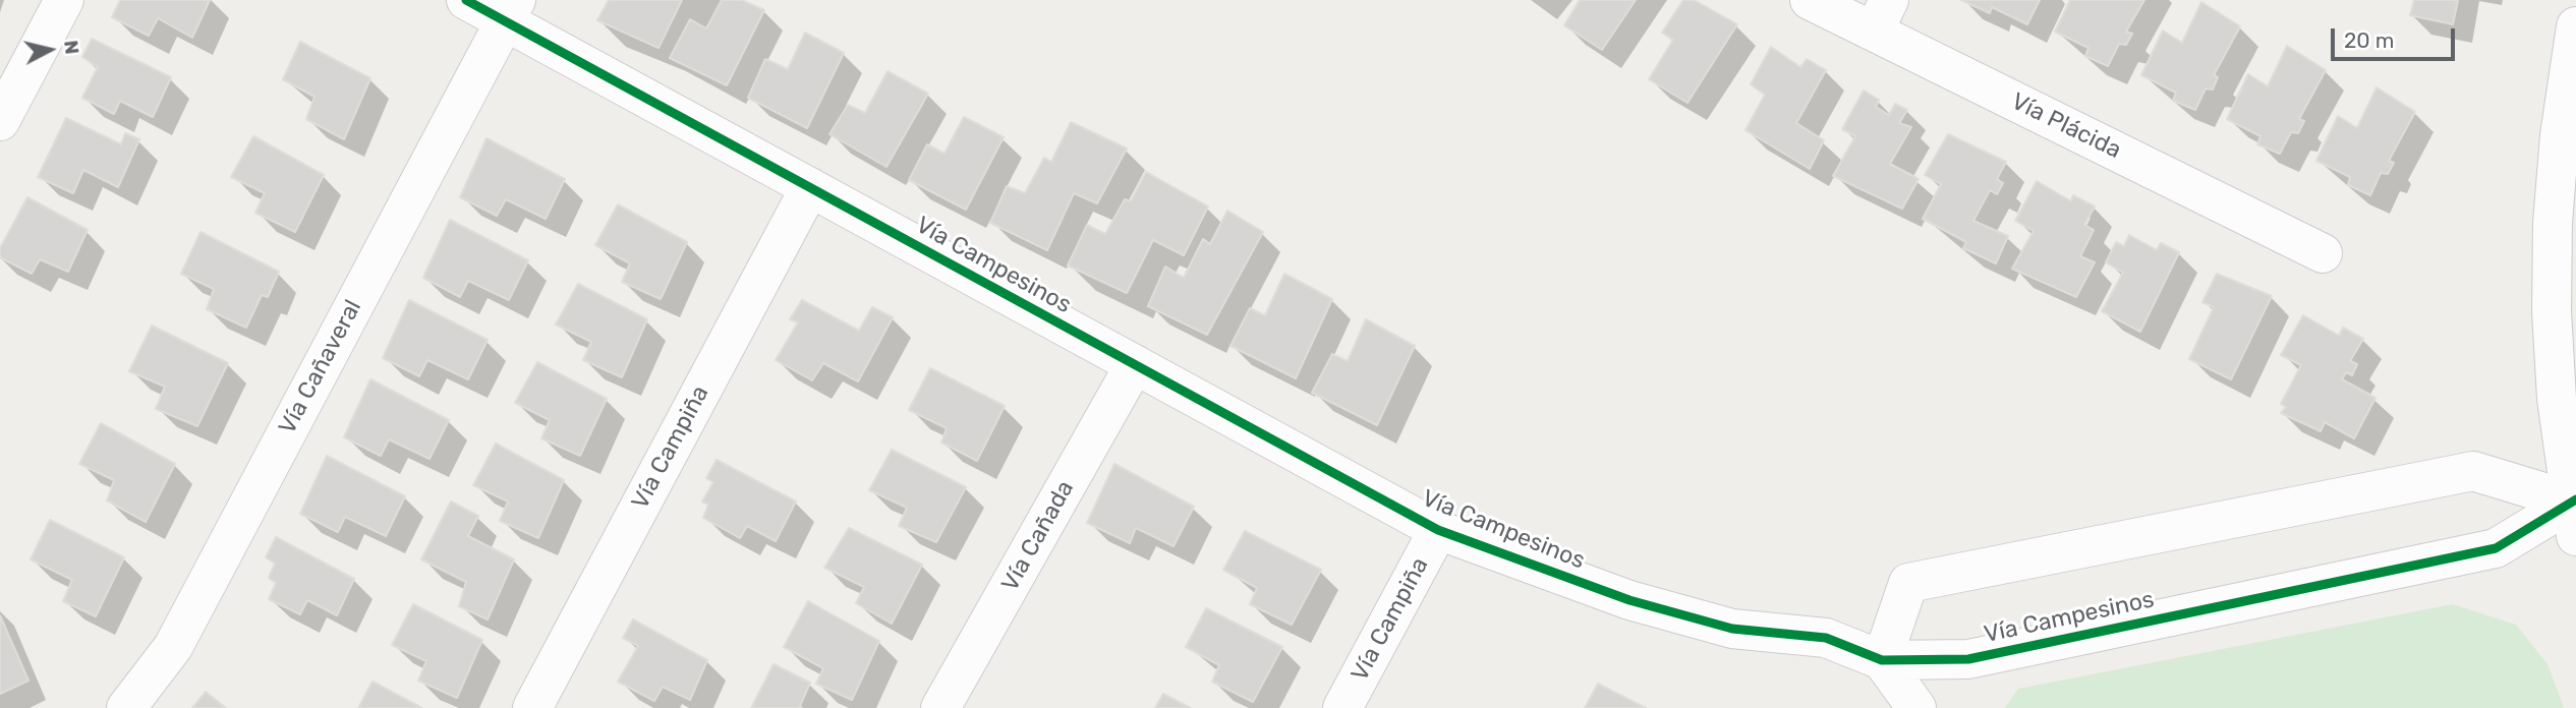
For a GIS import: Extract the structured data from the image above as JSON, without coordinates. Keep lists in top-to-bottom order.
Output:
{
  "streets": {
    "street": [
      "Vía Plácida",
      "Vía Campesinos",
      "Vía Cañaveral",
      "Vía Campiña",
      "Vía Cañada"
    ]
  },
  "crossings": [
    ["Vía Campesinos", "Vía Cañaveral"],
    ["Vía Campesinos", "Vía Campiña"],
    ["Vía Campesinos", "Vía Cañada"]
  ],
  "scale_bar": "20 m",
  "north": "right"
}
